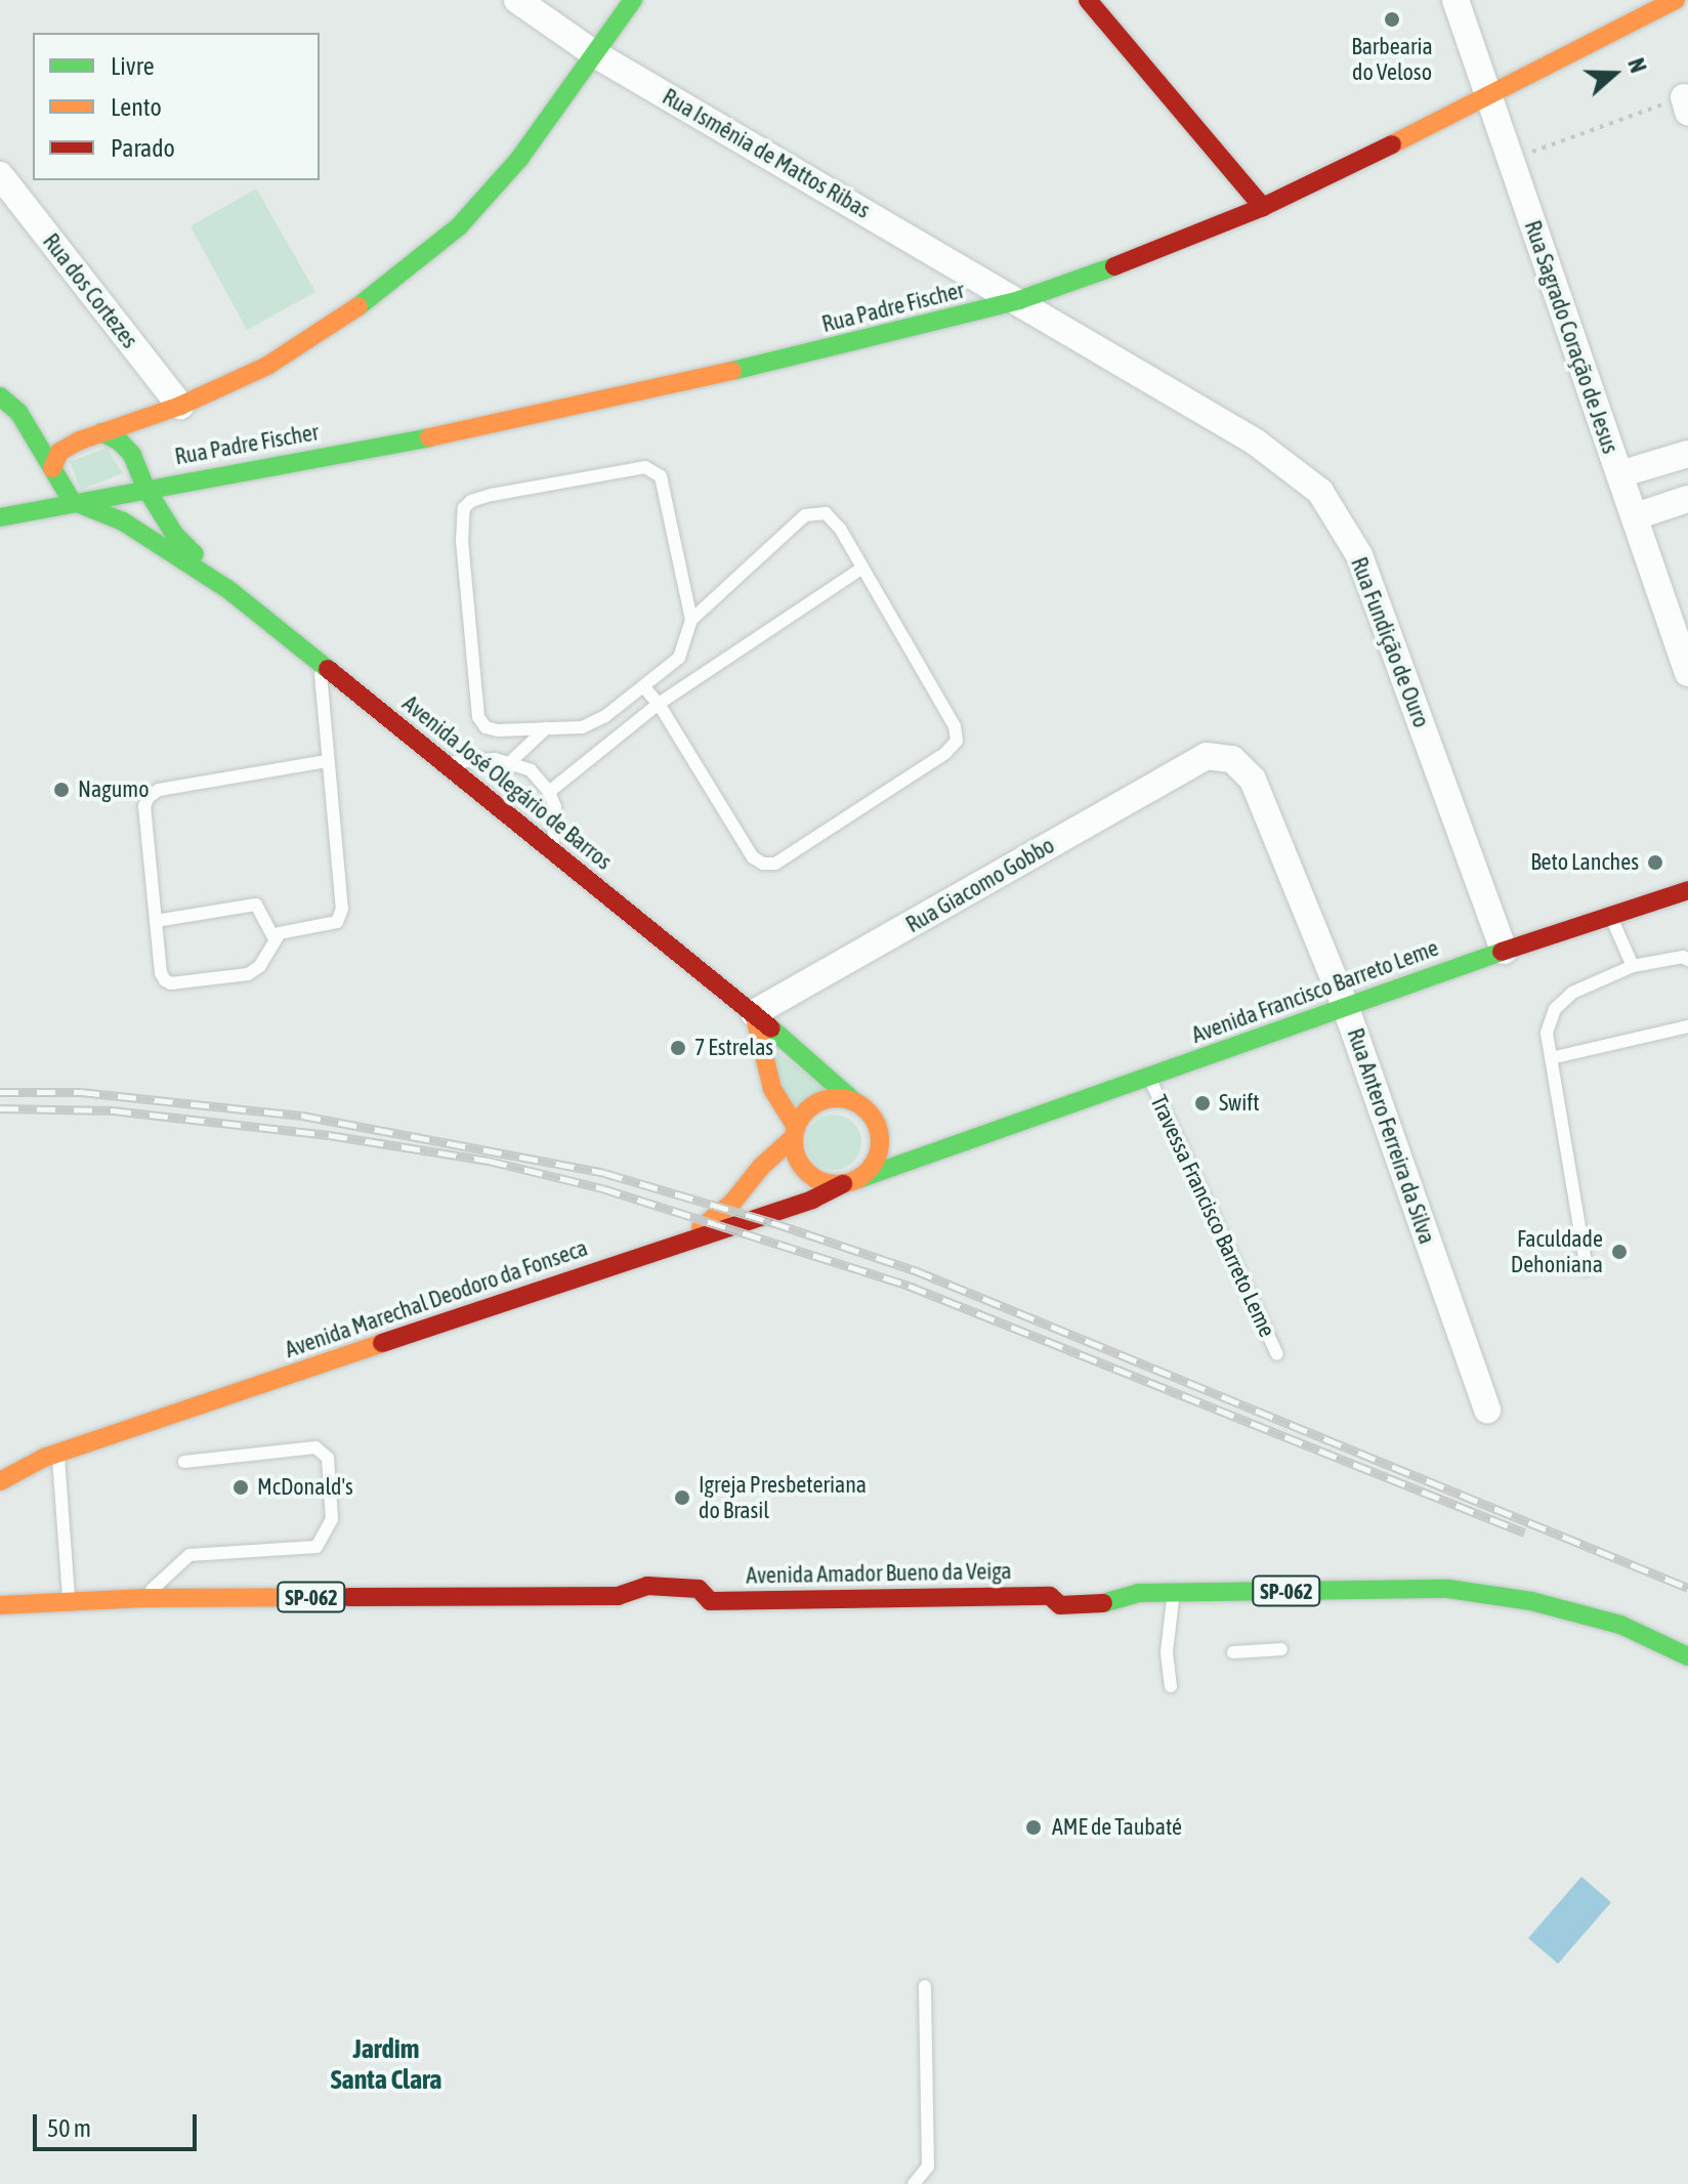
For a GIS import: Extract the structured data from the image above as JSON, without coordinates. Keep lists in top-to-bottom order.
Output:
{
  "streets": {
    "main road": [
      "Rua Padre Fischer",
      "Avenida José Olegário de Barros",
      "Avenida Francisco Barreto Leme",
      "Avenida Marechal Deodoro da Fonseca",
      "Avenida Amador Bueno da Veiga",
      "SP-062"
    ],
    "street": [
      "Rua Ismênia de Mattos Ribas",
      "Rua dos Cortezes",
      "Rua Sagrado Coração de Jesus",
      "Rua Fundição de Ouro",
      "Rua Giacomo Gobbo",
      "Rua Antero Ferreira da Silva"
    ],
    "lane": ["Travessa Francisco Barreto Leme"]
  },
  "crossings": [
    ["Rua Ismênia de Mattos Ribas", "Rua Padre Fischer"],
    ["Rua Ismênia de Mattos Ribas", "Rua Fundição de Ouro"],
    ["Rua Padre Fischer", "Rua Sagrado Coração de Jesus"],
    ["Rua Padre Fischer", "Rua Fundição de Ouro"],
    ["Rua Padre Fischer", "Avenida José Olegário de Barros"],
    ["Rua Fundição de Ouro", "Avenida Francisco Barreto Leme"],
    ["Avenida José Olegário de Barros", "Rua Giacomo Gobbo"],
    ["Avenida José Olegário de Barros", "Avenida Francisco Barreto Leme"],
    ["Avenida José Olegário de Barros", "Avenida Marechal Deodoro da Fonseca"],
    ["Rua Giacomo Gobbo", "Rua Antero Ferreira da Silva"],
    ["Avenida Francisco Barreto Leme", "Rua Antero Ferreira da Silva"],
    ["Avenida Francisco Barreto Leme", "Travessa Francisco Barreto Leme"],
    ["Avenida Francisco Barreto Leme", "Avenida Marechal Deodoro da Fonseca"]
  ],
  "districts": ["Jardim Santa Clara"],
  "places": [
    "Barbearia do Veloso",
    "Nagumo",
    "Beto Lanches",
    "7 Estrelas",
    "Swift",
    "Faculdade Dehoniana",
    "McDonald's",
    "Igreja Presbeteriana do Brasil",
    "AME de Taubaté"
  ],
  "legend": ["Livre", "Lento", "Parado"],
  "scale_bar": "50 m",
  "north": "right"
}
